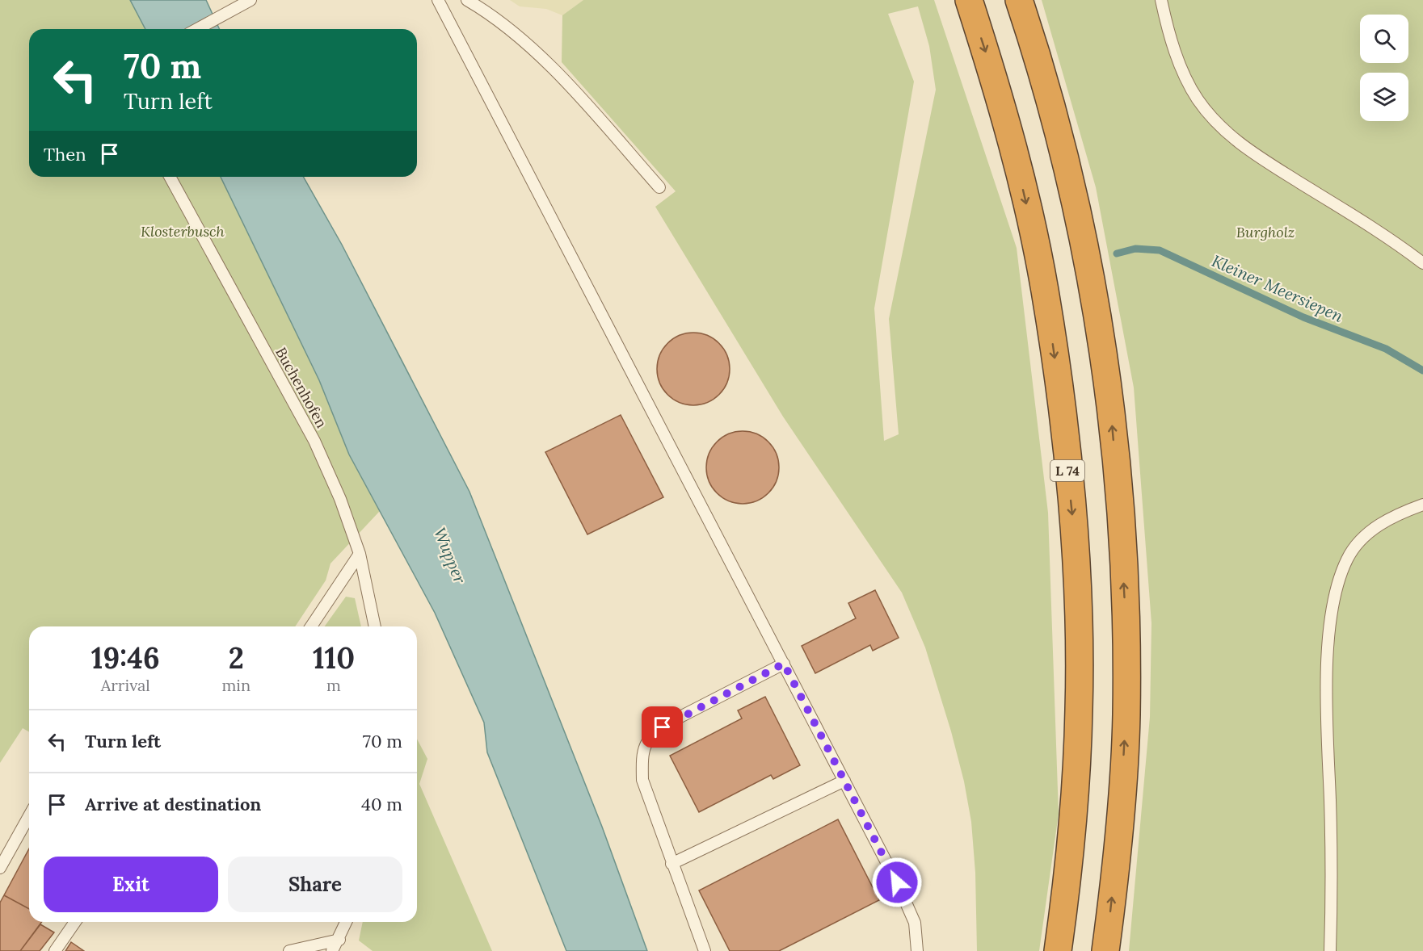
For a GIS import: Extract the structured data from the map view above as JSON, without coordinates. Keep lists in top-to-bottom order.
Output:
{
  "streets": {
    "highway": ["L 74"],
    "lane": ["Buchenhofen"]
  },
  "water": ["Kleiner Meersiepen", "Wupper"],
  "parks": ["Klosterbusch", "Burgholz"],
  "page": {
    "turn": ["70 m", "Turn left"],
    "then": "Then",
    "eta": [
      "19:46",
      "Arrival",
      "2",
      "min",
      "110",
      "m"
    ],
    "list": [
      {
        "name": "Turn left",
        "value": "70 m"
      },
      {
        "name": "Arrive at destination",
        "value": "40 m"
      }
    ],
    "buttons": ["Exit", "Share"]
  }
}
